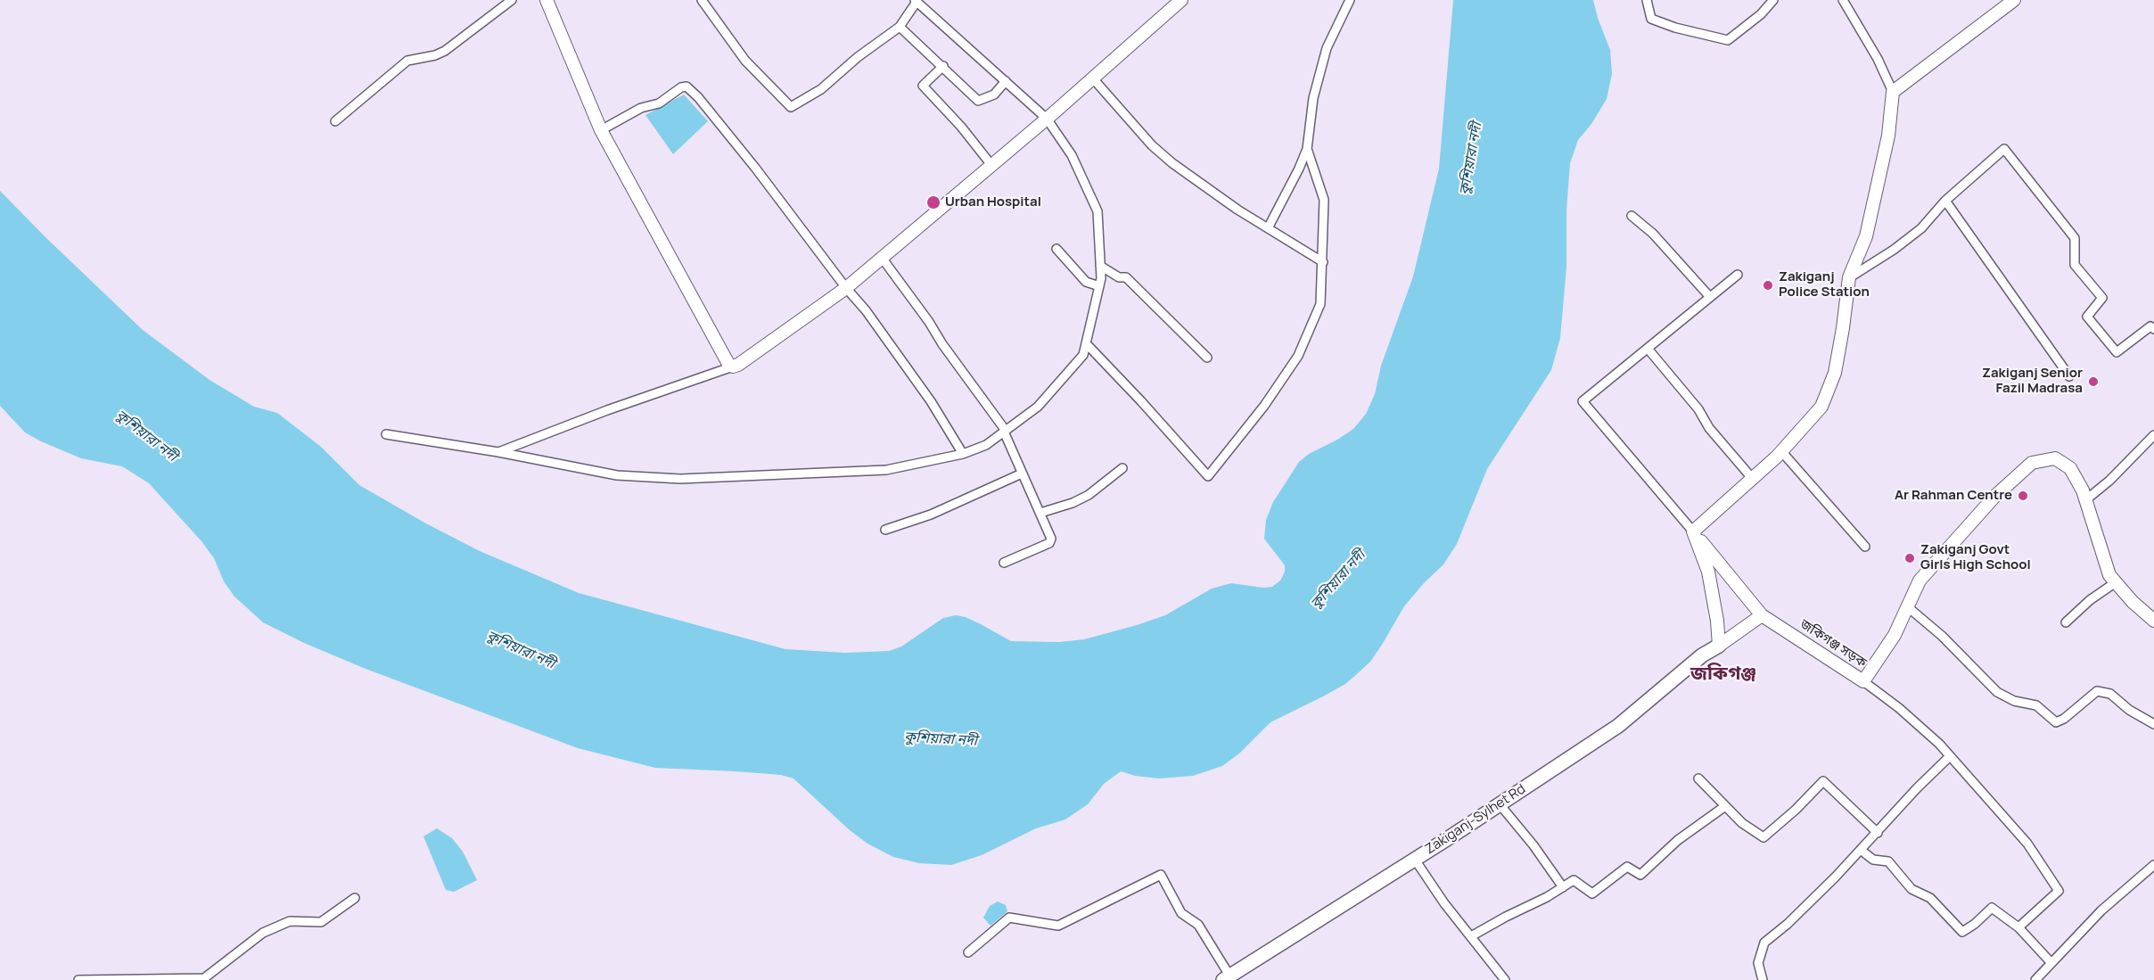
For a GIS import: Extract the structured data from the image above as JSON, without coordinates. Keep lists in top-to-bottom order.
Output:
{
  "streets": {
    "main road": ["Zakiganj-Sylhet Rd"],
    "street": ["জকিগঞ্জ সড়ক"]
  },
  "districts": ["জকিগঞ্জ"],
  "water": ["কুশিয়ারা নদী"],
  "places": [
    "Urban Hospital",
    "Zakiganj Police Station",
    "Zakiganj Senior Fazil Madrasa",
    "Ar Rahman Centre",
    "Zakiganj Govt Girls High School"
  ]
}
